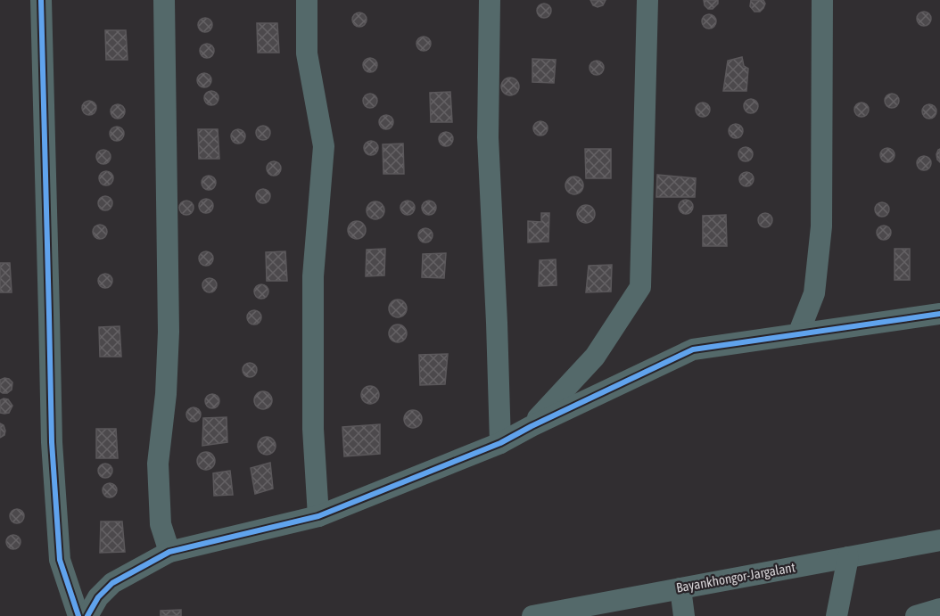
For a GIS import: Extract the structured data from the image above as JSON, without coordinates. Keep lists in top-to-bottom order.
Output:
{
  "streets": {
    "street": ["Bayankhongor-Jargalant"]
  }
}
